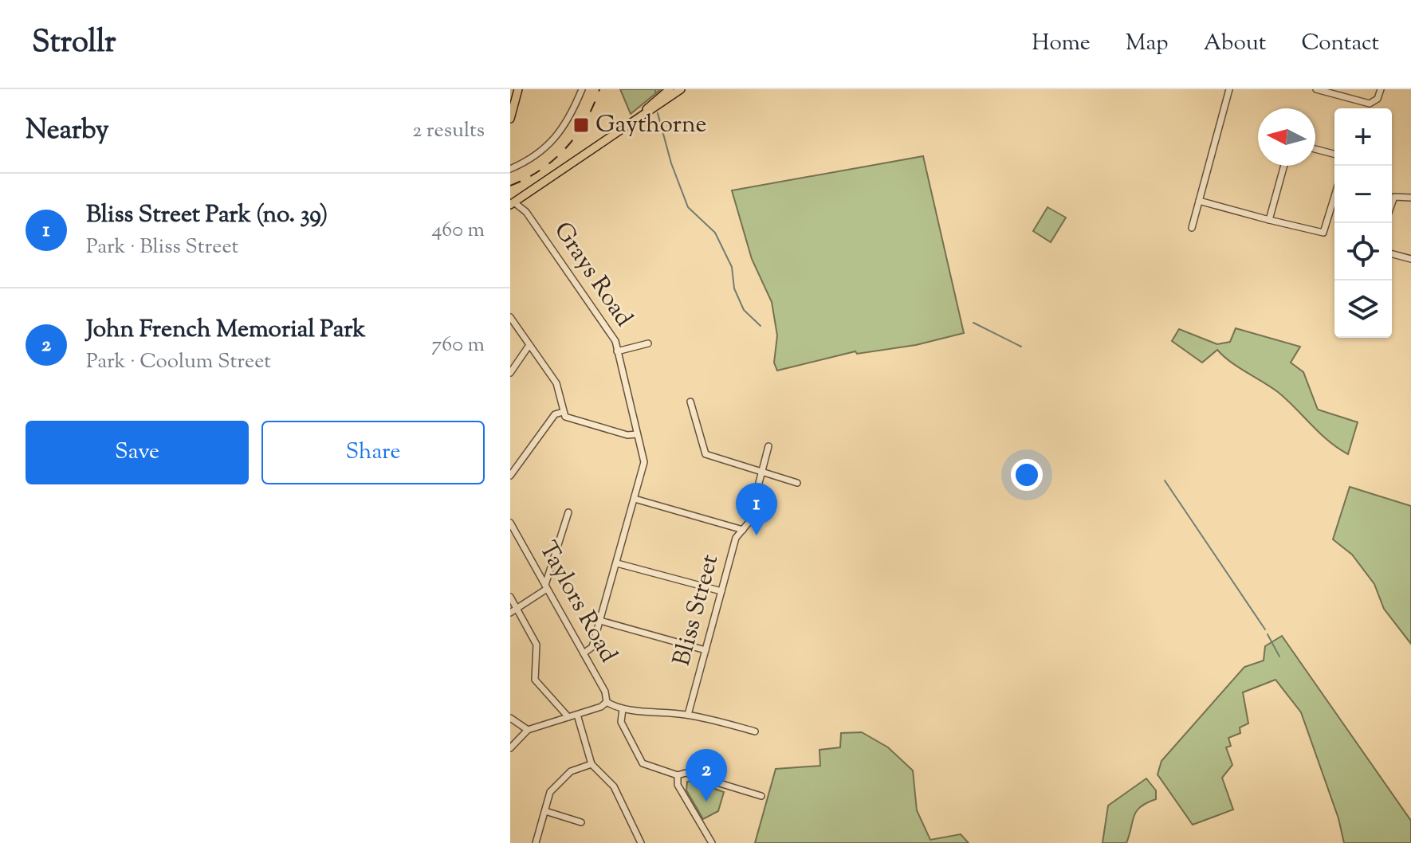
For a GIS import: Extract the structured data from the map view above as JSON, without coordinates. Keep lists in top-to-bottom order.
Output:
{
  "streets": {
    "street": ["Grays Road", "Taylors Road", "Bliss Street"]
  },
  "crossings": [
    ["Grays Road", "Taylors Road"]
  ],
  "places": {
    "transit": ["Gaythorne"]
  },
  "north": "left",
  "page": {
    "header": "Strollr",
    "nav": [
      "Home",
      "Map",
      "About",
      "Contact"
    ],
    "heading": ["Nearby", "2 results"],
    "map_buttons": ["+", "−"],
    "list": [
      {
        "mark": "1",
        "name": "Bliss Street Park (no. 39)",
        "note": "Park · Bliss Street",
        "value": "460 m"
      },
      {
        "mark": "2",
        "name": "John French Memorial Park",
        "note": "Park · Coolum Street",
        "value": "760 m"
      }
    ],
    "buttons": ["Save", "Share"],
    "pins": ["1", "2"]
  }
}
